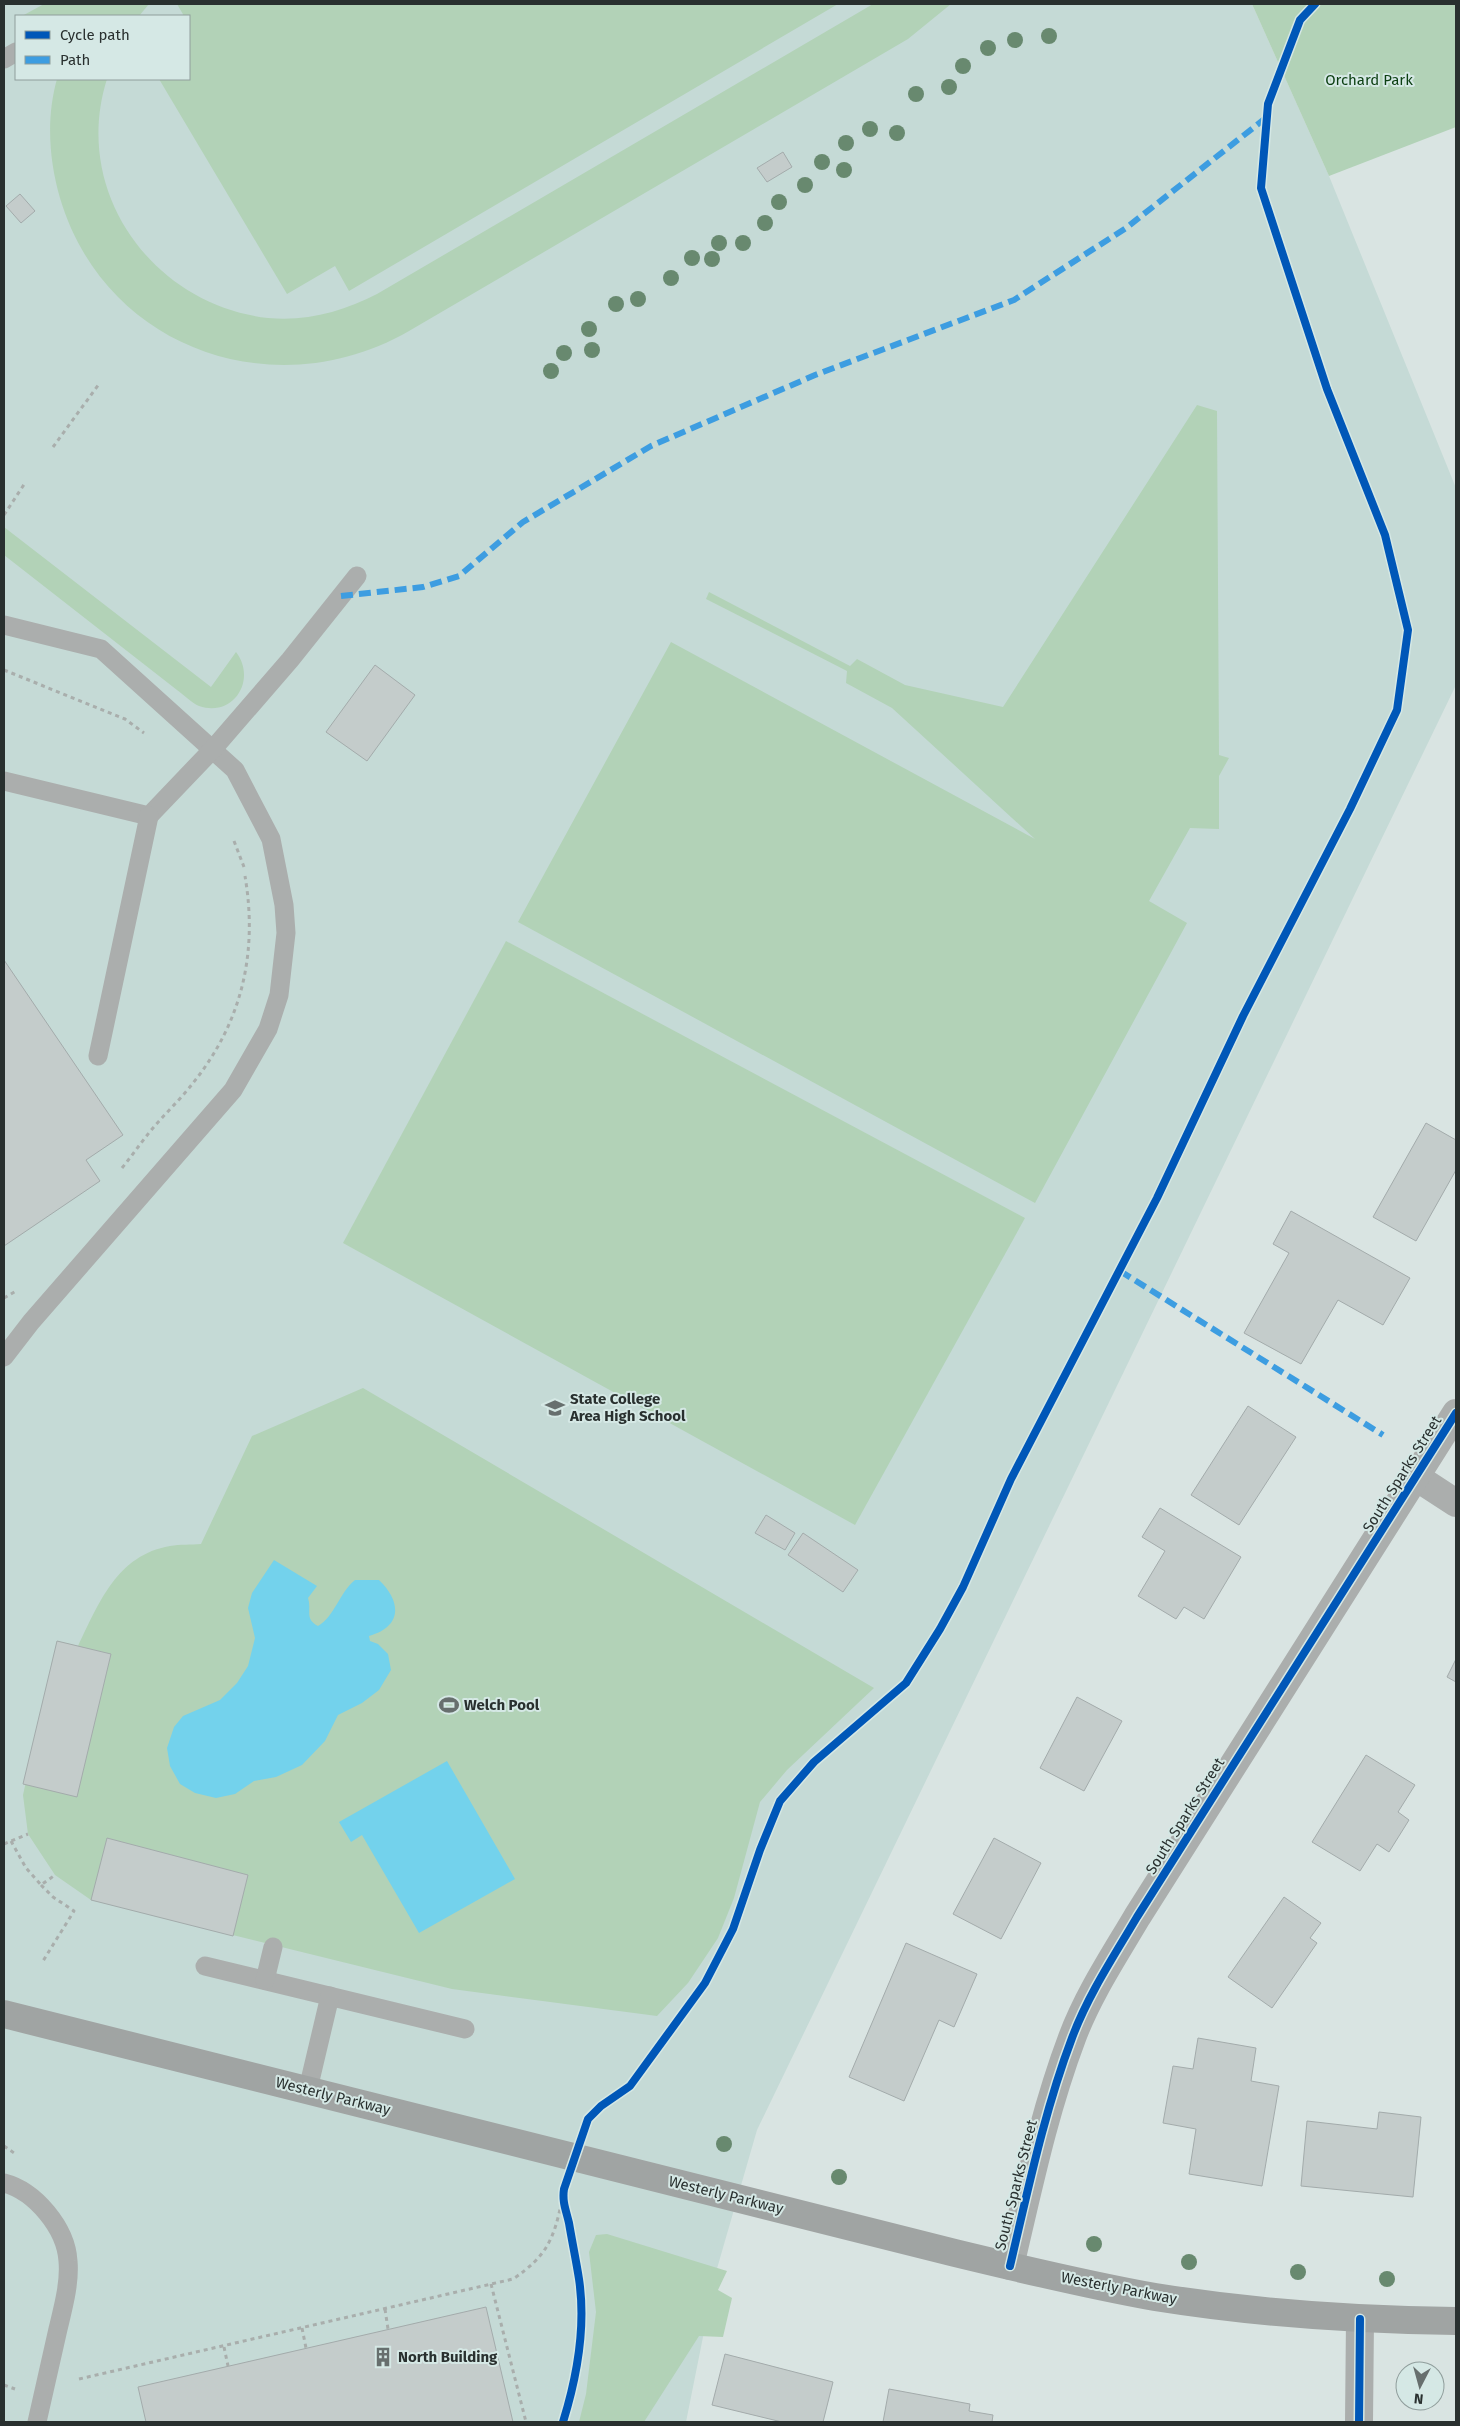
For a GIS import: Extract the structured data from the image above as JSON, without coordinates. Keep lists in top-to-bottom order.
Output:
{
  "streets": {
    "main road": ["Westerly Parkway"],
    "street": ["South Sparks Street"]
  },
  "crossings": [
    ["South Sparks Street", "Westerly Parkway"]
  ],
  "parks": ["Orchard Park"],
  "places": {
    "school or university": ["State College Area High School"],
    "sports": ["Welch Pool"],
    "building": ["North Building"]
  },
  "legend": ["Cycle path", "Path"],
  "north": "bottom"
}
